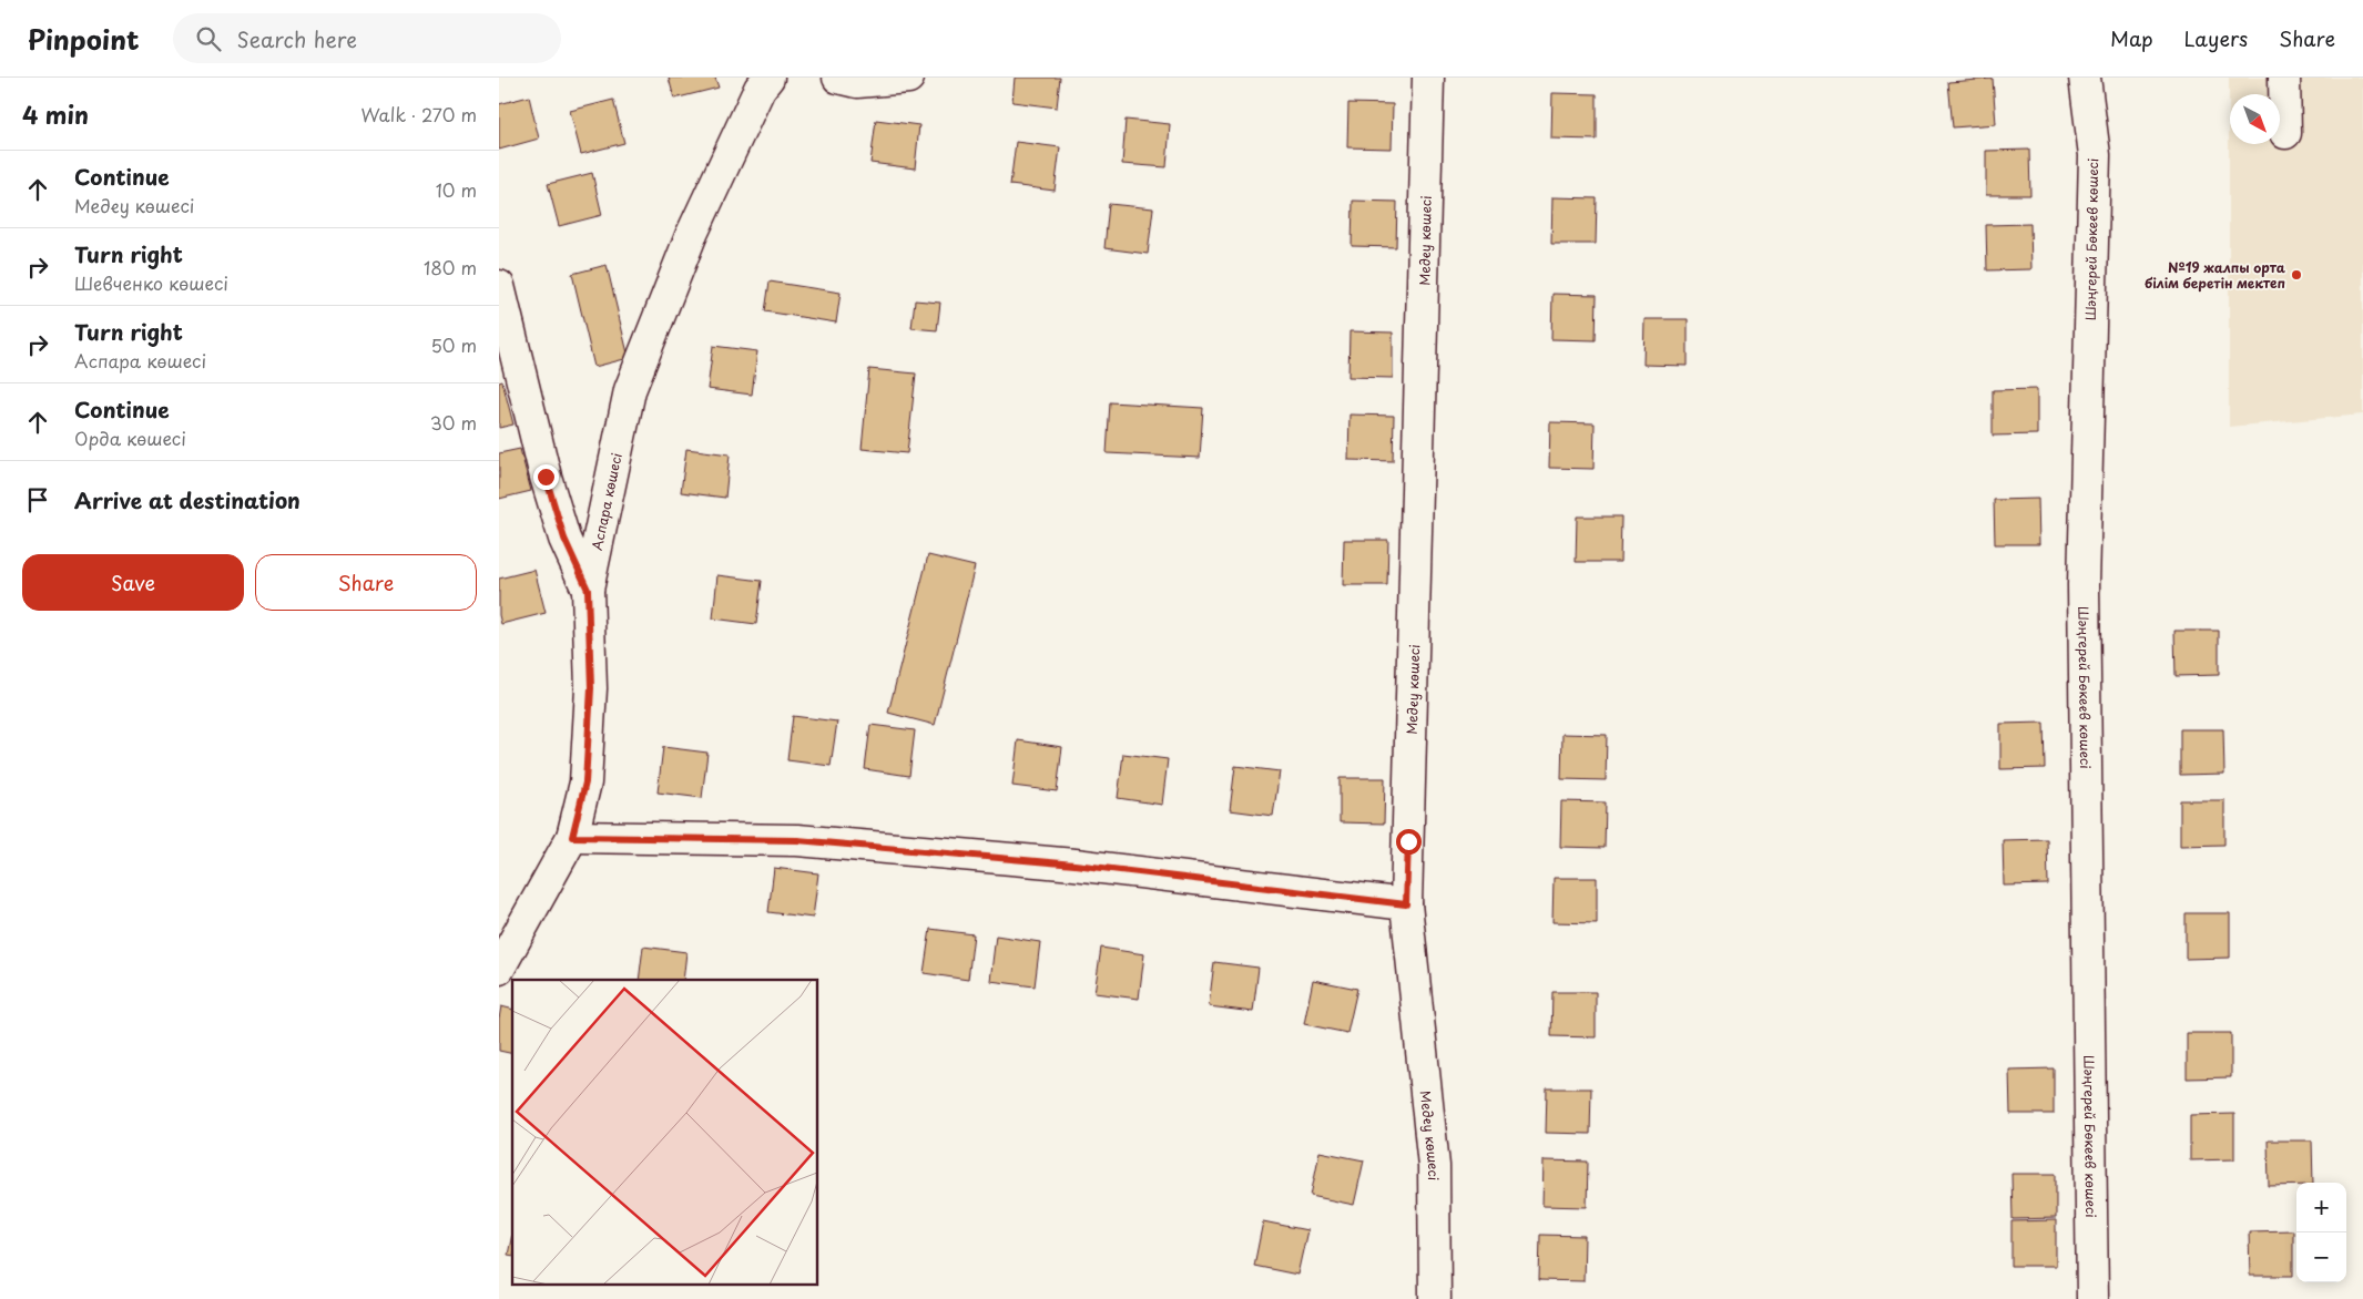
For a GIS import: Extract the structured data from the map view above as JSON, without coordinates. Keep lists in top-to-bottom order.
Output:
{
  "streets": {
    "street": ["Шәңгерей Бөкеев көшесі", "Медеу көшесі", "Аспара көшесі"]
  },
  "places": ["№19 жалпы орта білім беретін мектеп"],
  "north": "bottom right",
  "page": {
    "header": "Pinpoint",
    "search": "Search here",
    "nav": ["Map", "Layers", "Share"],
    "heading": ["4 min", "Walk · 270 m"],
    "list": [
      ["Continue", "Медеу көшесі", "10 m"],
      ["Turn right", "Шевченко көшесі", "180 m"],
      ["Turn right", "Аспара көшесі", "50 m"],
      ["Continue", "Орда көшесі", "30 m"],
      "Arrive at destination"
    ],
    "buttons": ["Save", "Share"],
    "map_buttons": ["+", "−"]
  }
}
